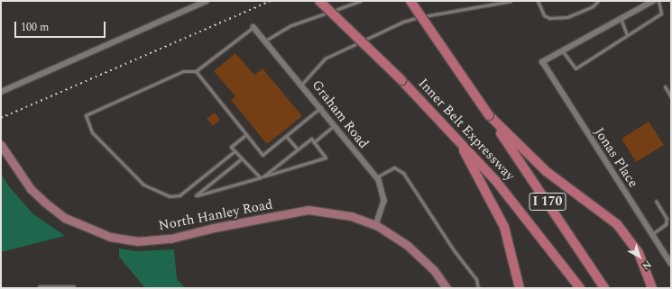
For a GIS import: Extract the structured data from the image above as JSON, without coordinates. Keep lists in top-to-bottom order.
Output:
{
  "streets": {
    "highway": ["Inner Belt Expressway", "I 170"],
    "main road": ["North Hanley Road"],
    "street": ["Graham Road", "Jonas Place"]
  },
  "crossings": [
    ["Graham Road", "North Hanley Road"]
  ],
  "scale_bar": "100 m",
  "north": "bottom right"
}
